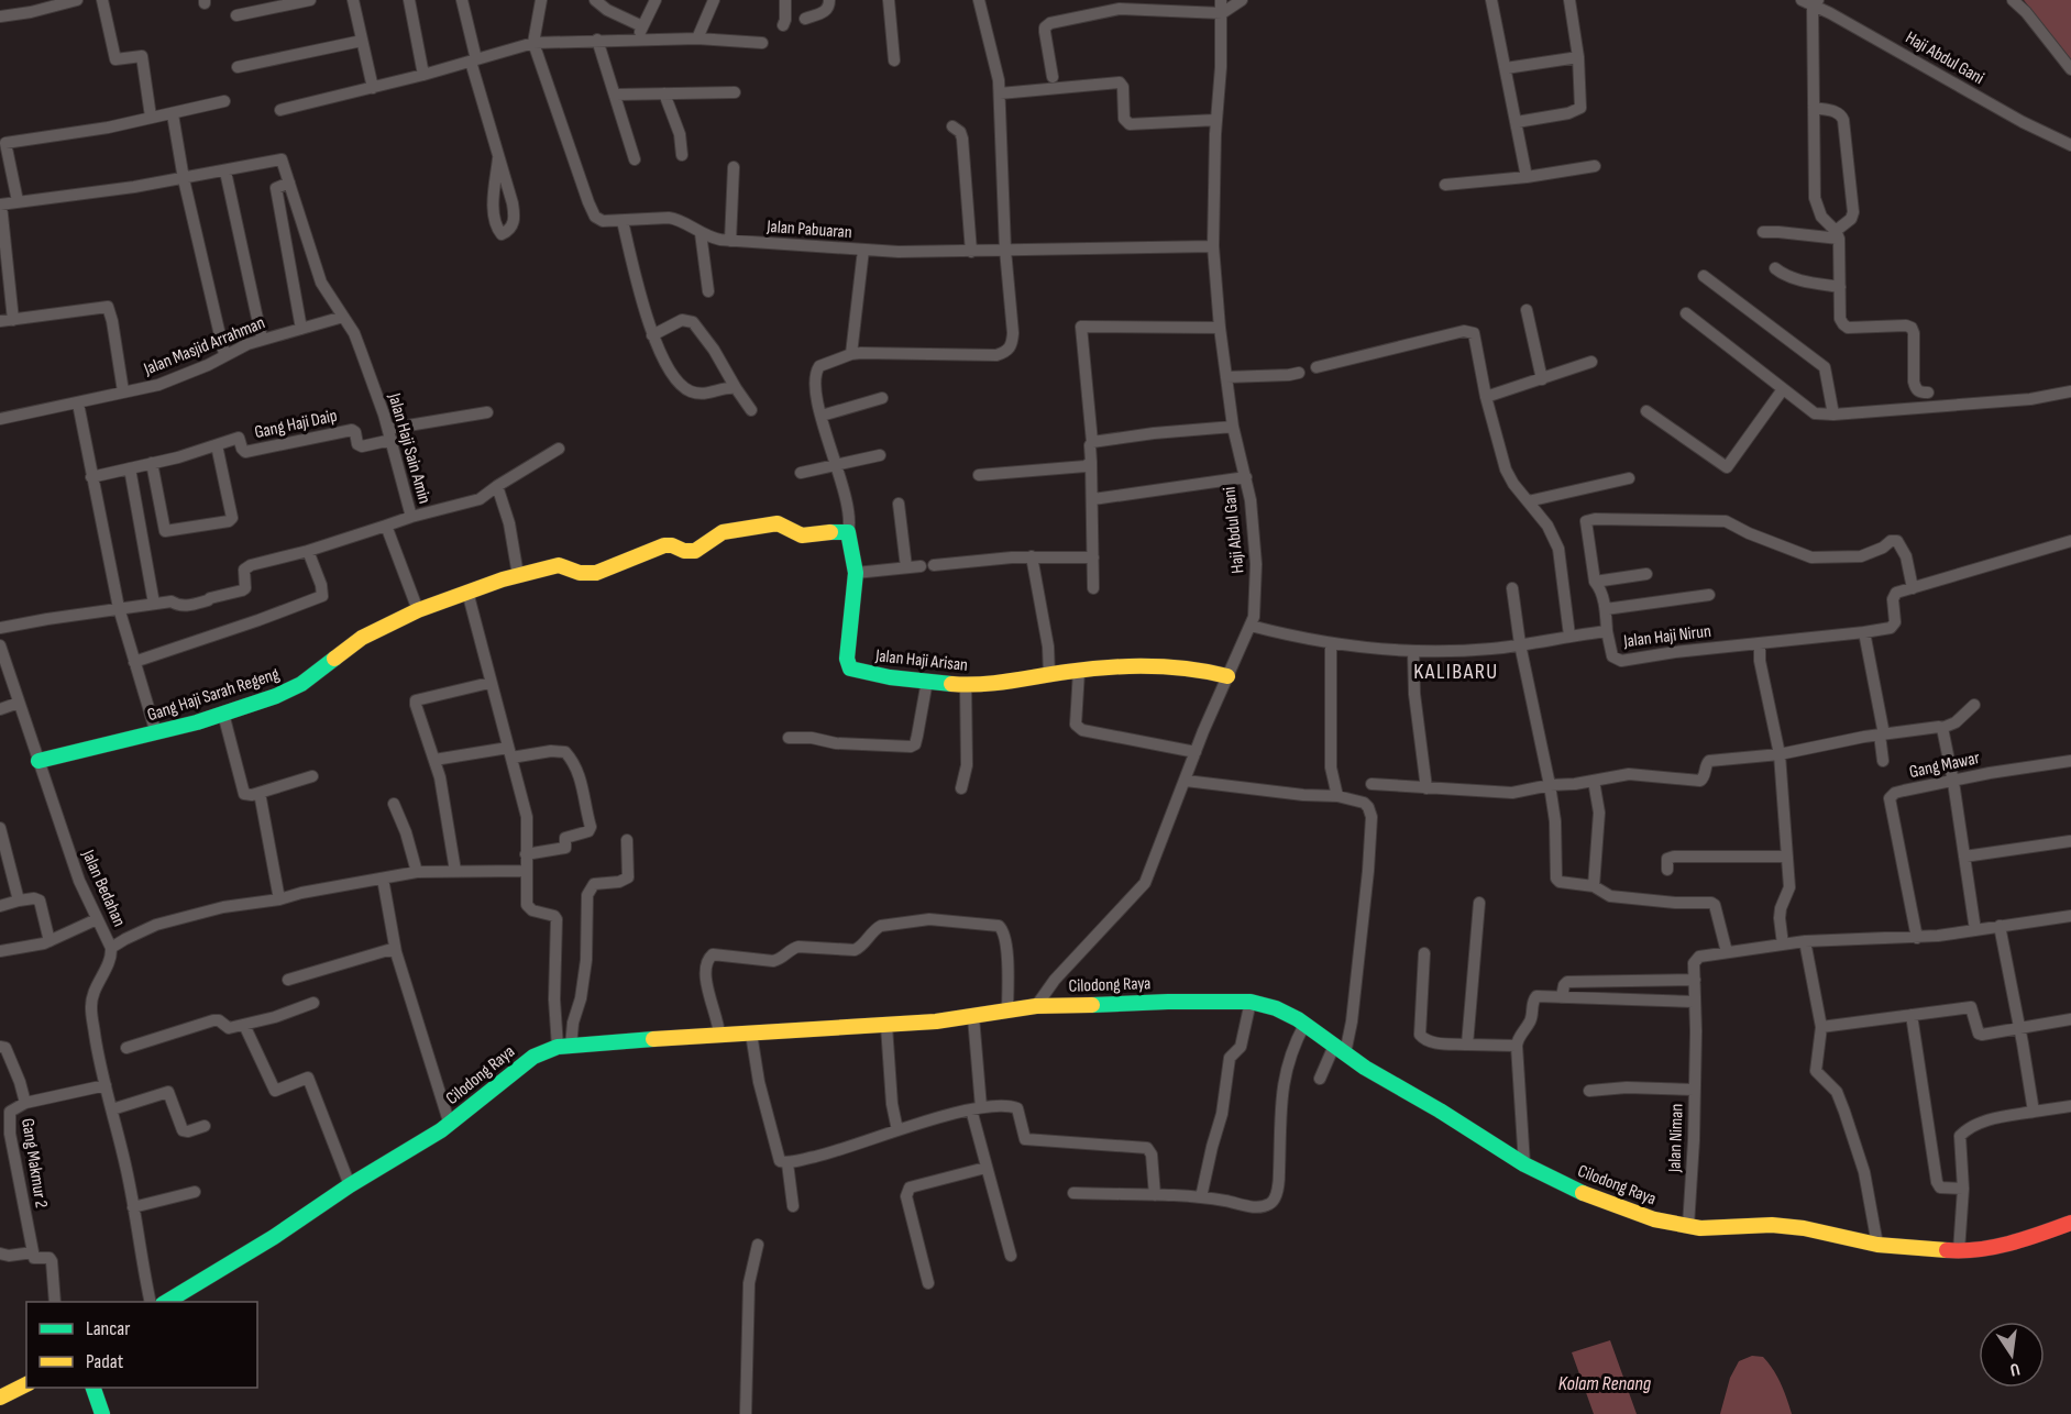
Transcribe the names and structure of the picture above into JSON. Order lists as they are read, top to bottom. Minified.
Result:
{"streets":{"street":["Haji Abdul Gani","Jalan Pabuaran","Jalan Masjid Arrahman","Gang Haji Daip","Jalan Haji Sain Amin","Jalan Haji Nirun","Jalan Haji Arisan","Gang Haji Sarah Regeng","Gang Mawar","Jalan Bedahan","Cilodong Raya","Jalan Niman","Gang Makmur 2"]},"crossings":[["Haji Abdul Gani","Jalan Pabuaran"],["Haji Abdul Gani","Jalan Haji Nirun"],["Haji Abdul Gani","Jalan Haji Arisan"],["Haji Abdul Gani","Cilodong Raya"],["Jalan Masjid Arrahman","Jalan Haji Sain Amin"],["Gang Haji Daip","Jalan Haji Sain Amin"],["Gang Haji Sarah Regeng","Jalan Bedahan"],["Jalan Bedahan","Gang Makmur 2"],["Cilodong Raya","Jalan Niman"]],"districts":["KALIBARU"],"water":["Kolam Renang"],"legend":["Lancar","Padat"],"north":"bottom"}
